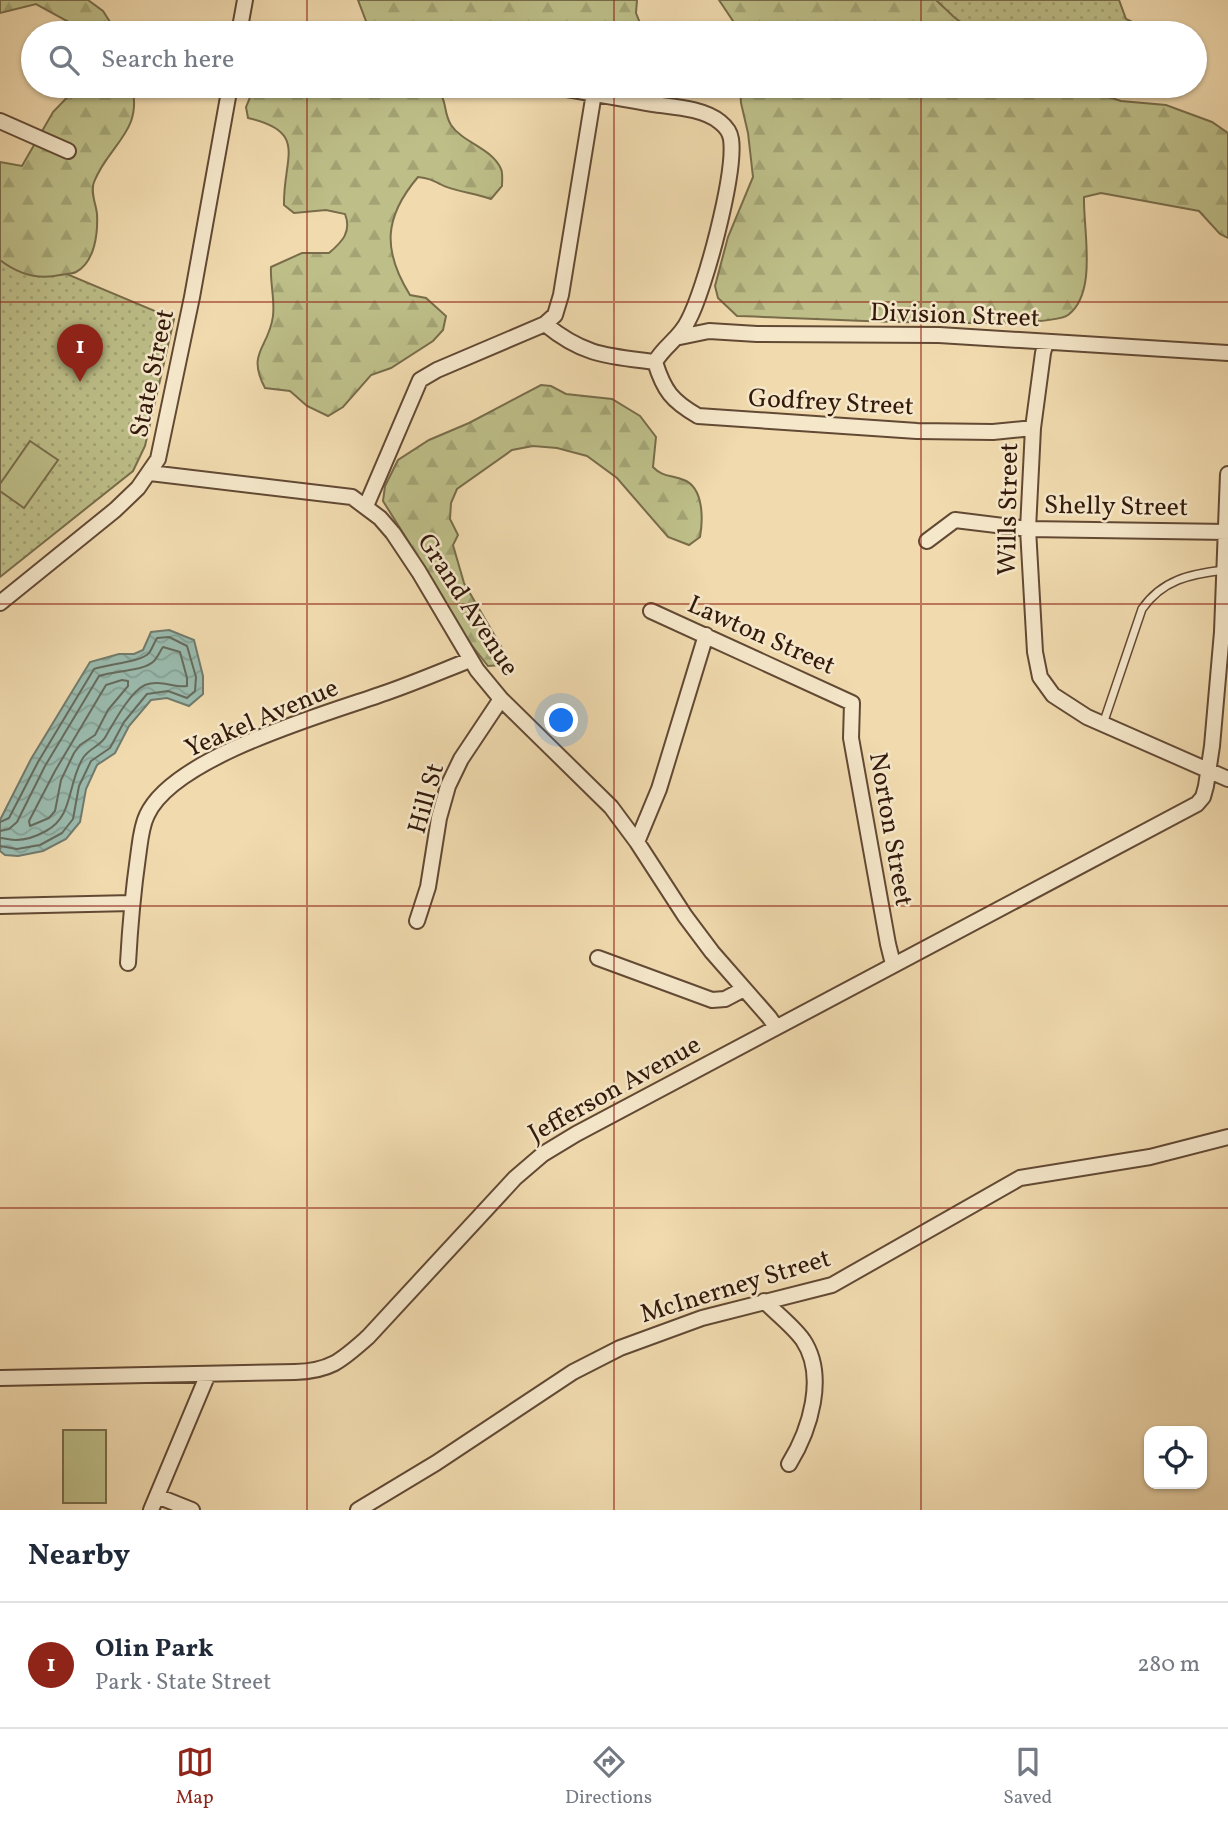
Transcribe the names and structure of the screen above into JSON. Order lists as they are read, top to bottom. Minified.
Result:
{"streets":{"street":["Division Street","State Street","Godfrey Street","Shelly Street","Wills Street","Grand Avenue","Lawton Street","Yeakel Avenue","Hill St","Norton Street","Jefferson Avenue","McInerney Street"]},"crossings":[["Division Street","Wills Street"],["State Street","Grand Avenue"],["Godfrey Street","Wills Street"],["Shelly Street","Wills Street"],["Shelly Street","Jefferson Avenue"],["Grand Avenue","Yeakel Avenue"],["Grand Avenue","Hill St"],["Grand Avenue","Jefferson Avenue"],["Lawton Street","Norton Street"],["Norton Street","Jefferson Avenue"]],"page":{"search":"Search here","pins":"1","heading":"Nearby","list":[{"mark":"1","name":"Olin Park","note":"Park · State Street","value":"280 m"}],"nav":["Map","Directions","Saved"]}}
